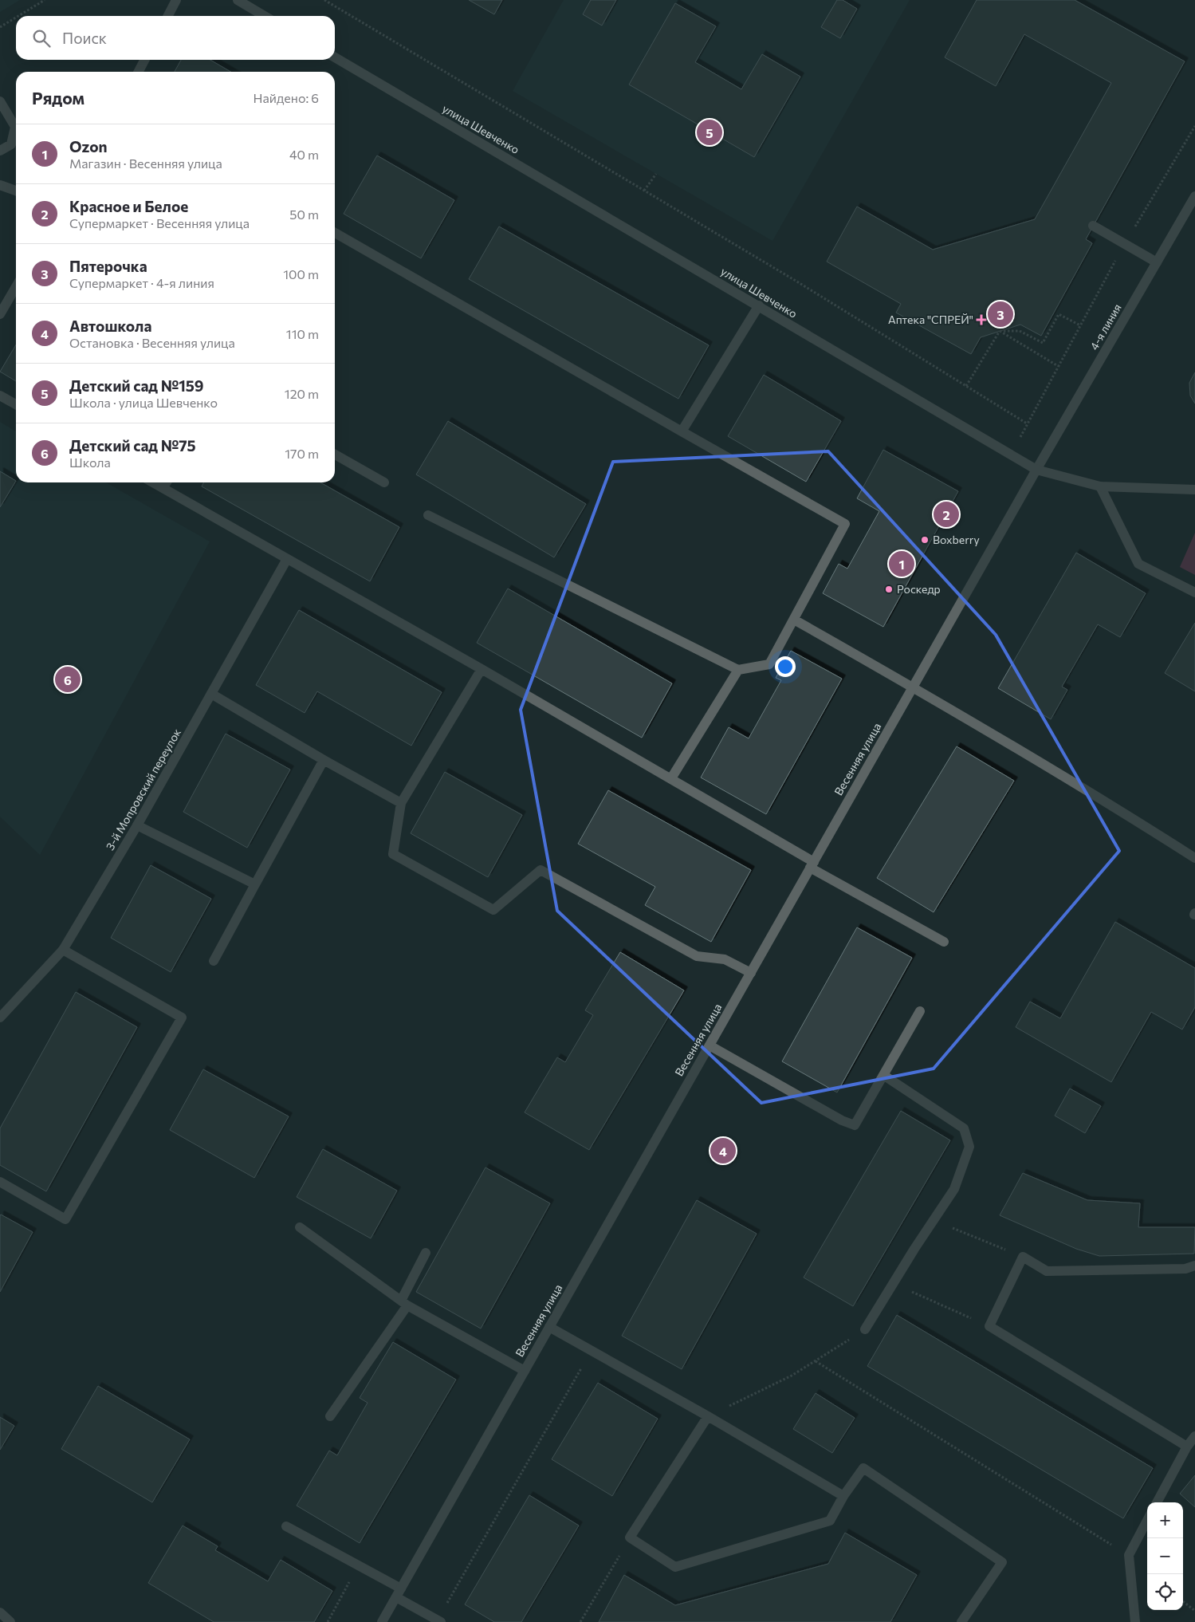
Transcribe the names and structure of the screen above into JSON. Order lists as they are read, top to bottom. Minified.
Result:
{"streets":{"street":["улица Шевченко","4-я линия","Весенняя улица","3-й Мопровский переулок"]},"crossings":[["улица Шевченко","4-я линия"],["улица Шевченко","Весенняя улица"],["4-я линия","Весенняя улица"]],"places":{"health":["Аптека \"СПРЕЙ\""],"other":["Boxberry","Роскедр"]},"page":{"search":"Поиск","heading":["Рядом","Найдено: 6"],"pins":["5","3","2","1","6","4"],"list":[{"mark":"1","name":"Ozon","note":"Магазин · Весенняя улица","value":"40 m"},{"mark":"2","name":"Красное и Белое","note":"Супермаркет · Весенняя улица","value":"50 m"},{"mark":"3","name":"Пятерочка","note":"Супермаркет · 4-я линия","value":"100 m"},{"mark":"4","name":"Автошкола","note":"Остановка · Весенняя улица","value":"110 m"},{"mark":"5","name":"Детский сад №159","note":"Школа · улица Шевченко","value":"120 m"},{"mark":"6","name":"Детский сад №75","note":"Школа","value":"170 m"}],"map_buttons":["+","−"]}}
